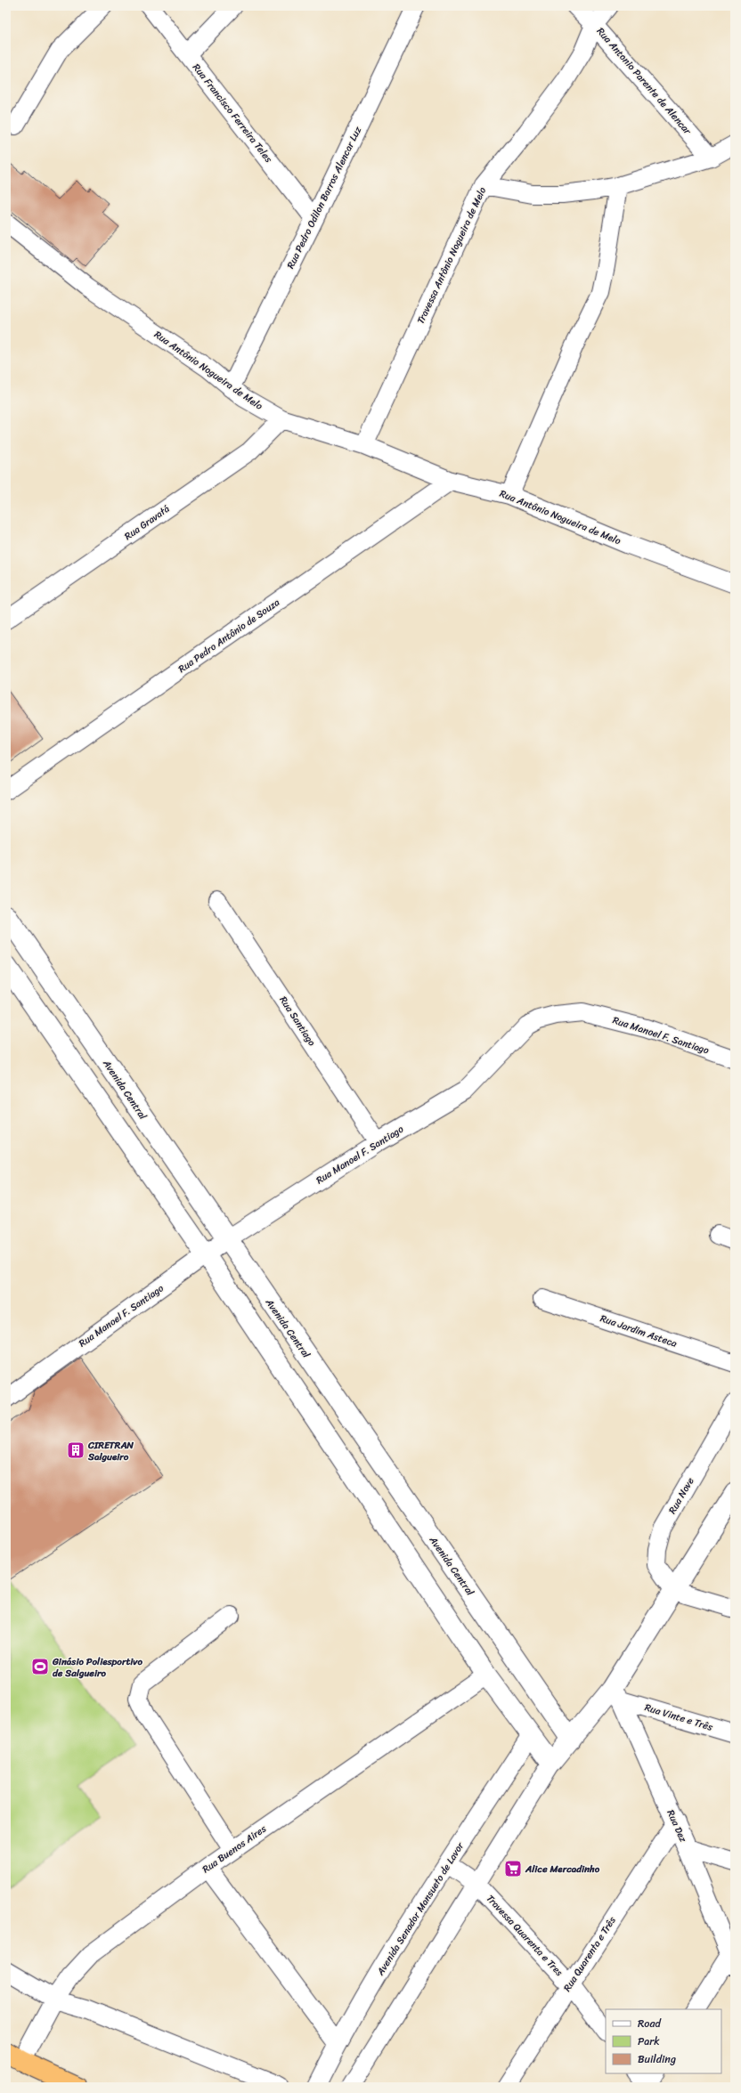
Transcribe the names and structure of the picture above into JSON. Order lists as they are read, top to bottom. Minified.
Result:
{"streets":{"street":["Rua Antonio Parente de Alencar","Rua Francisco Ferreira Teles","Rua Pedro Odilon Barros Alencar Luz","Travessa Antônio Nogueira de Melo","Rua Antônio Nogueira de Melo","Rua Gravatá","Rua Pedro Antônio de Souza","Rua Santiago","Rua Manoel F. Santiago","Avenida Central","Rua Jardim Asteca","Rua Nove","Rua Vinte e Três","Rua Dez","Rua Buenos Aires","Avenida Senador Mansueto de Lavor","Travessa Quarenta e Tres","Rua Quarenta e Três"]},"crossings":[["Rua Antonio Parente de Alencar","Travessa Antônio Nogueira de Melo"],["Rua Francisco Ferreira Teles","Rua Pedro Odilon Barros Alencar Luz"],["Rua Pedro Odilon Barros Alencar Luz","Rua Antônio Nogueira de Melo"],["Travessa Antônio Nogueira de Melo","Rua Antônio Nogueira de Melo"],["Rua Antônio Nogueira de Melo","Rua Gravatá"],["Rua Antônio Nogueira de Melo","Rua Pedro Antônio de Souza"],["Rua Santiago","Rua Manoel F. Santiago"],["Rua Manoel F. Santiago","Avenida Central"],["Rua Vinte e Três","Rua Dez"],["Rua Dez","Rua Quarenta e Três"],["Avenida Senador Mansueto de Lavor","Travessa Quarenta e Tres"],["Travessa Quarenta e Tres","Rua Quarenta e Três"]],"places":{"building":["CIRETRAN Salgueiro"],"sports":["Ginásio Poliesportivo de Salgueiro"],"supermarket":["Alice Mercadinho"]},"legend":["Road","Park","Building"]}
